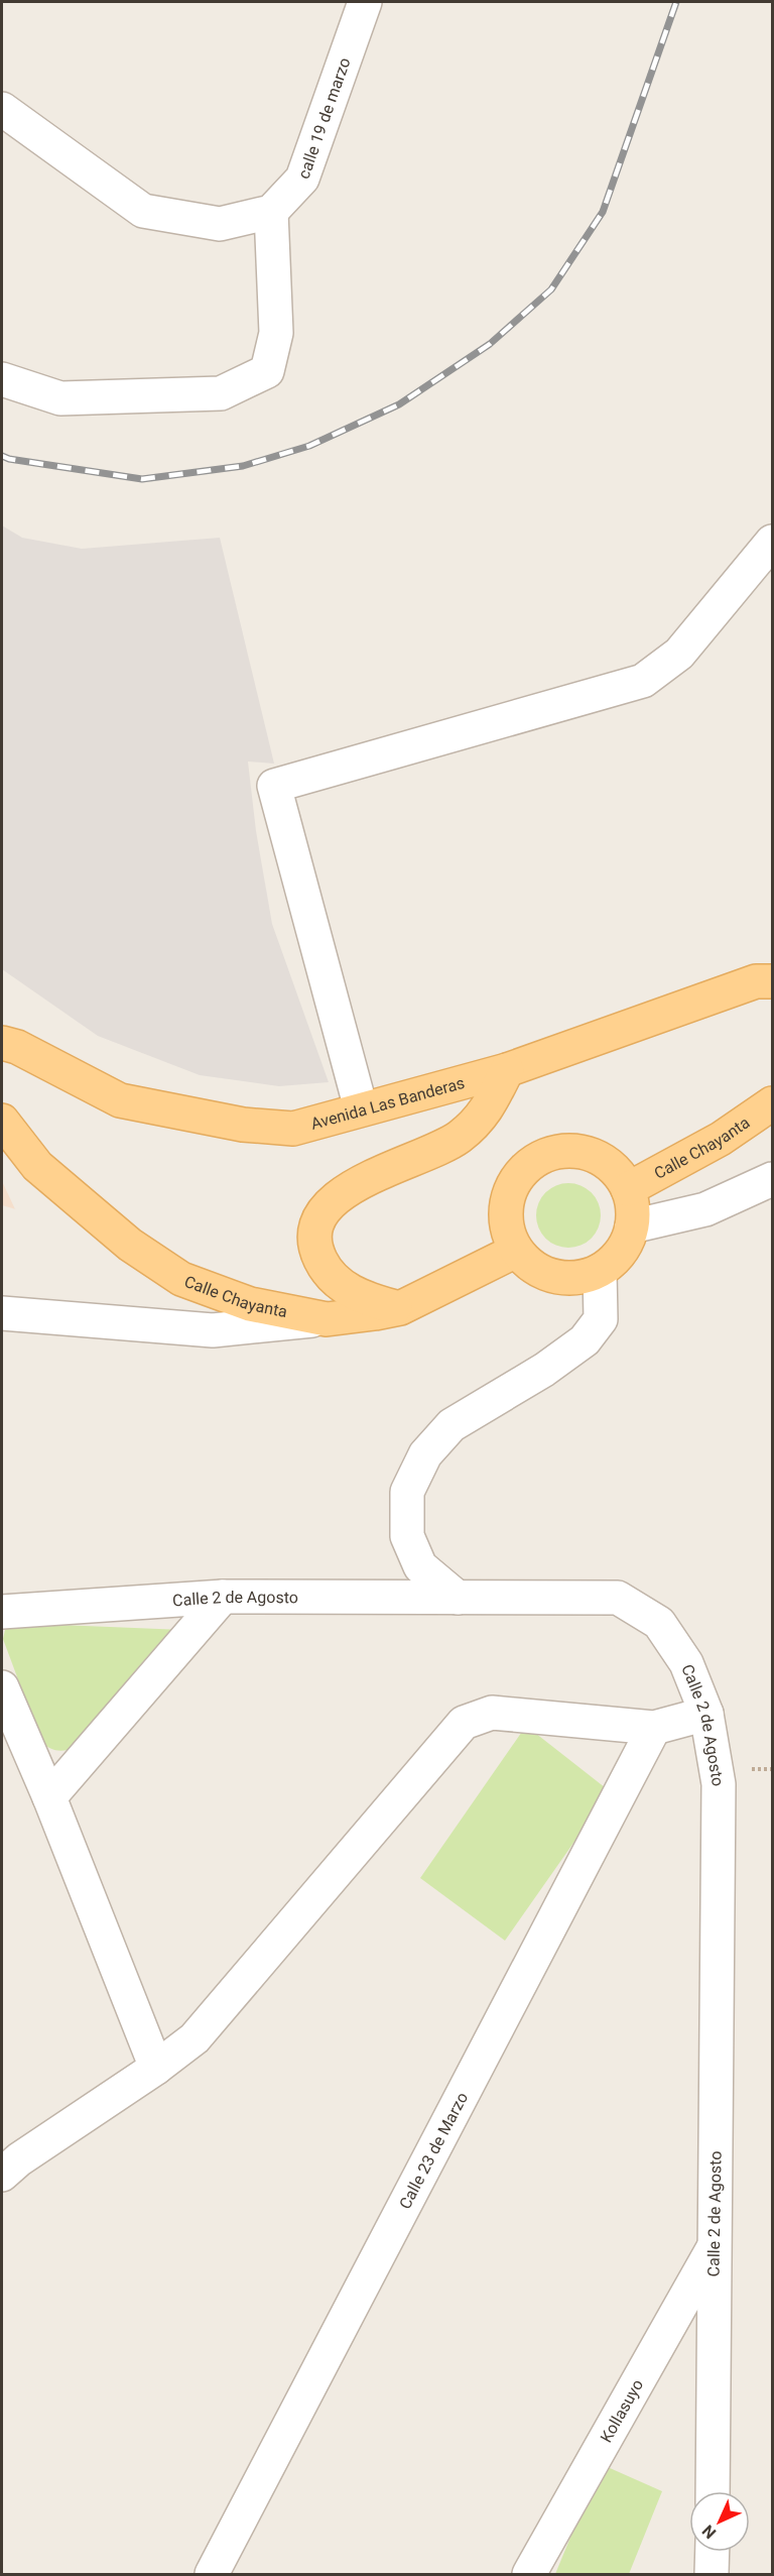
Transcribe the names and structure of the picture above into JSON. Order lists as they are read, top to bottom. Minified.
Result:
{"streets":{"main road":["Avenida Las Banderas","Calle Chayanta"],"street":["calle 19 de marzo","Calle 2 de Agosto","Calle 23 de Marzo","Kollasuyo"]},"crossings":[["Calle 2 de Agosto","Kollasuyo"]],"north":"bottom left"}
